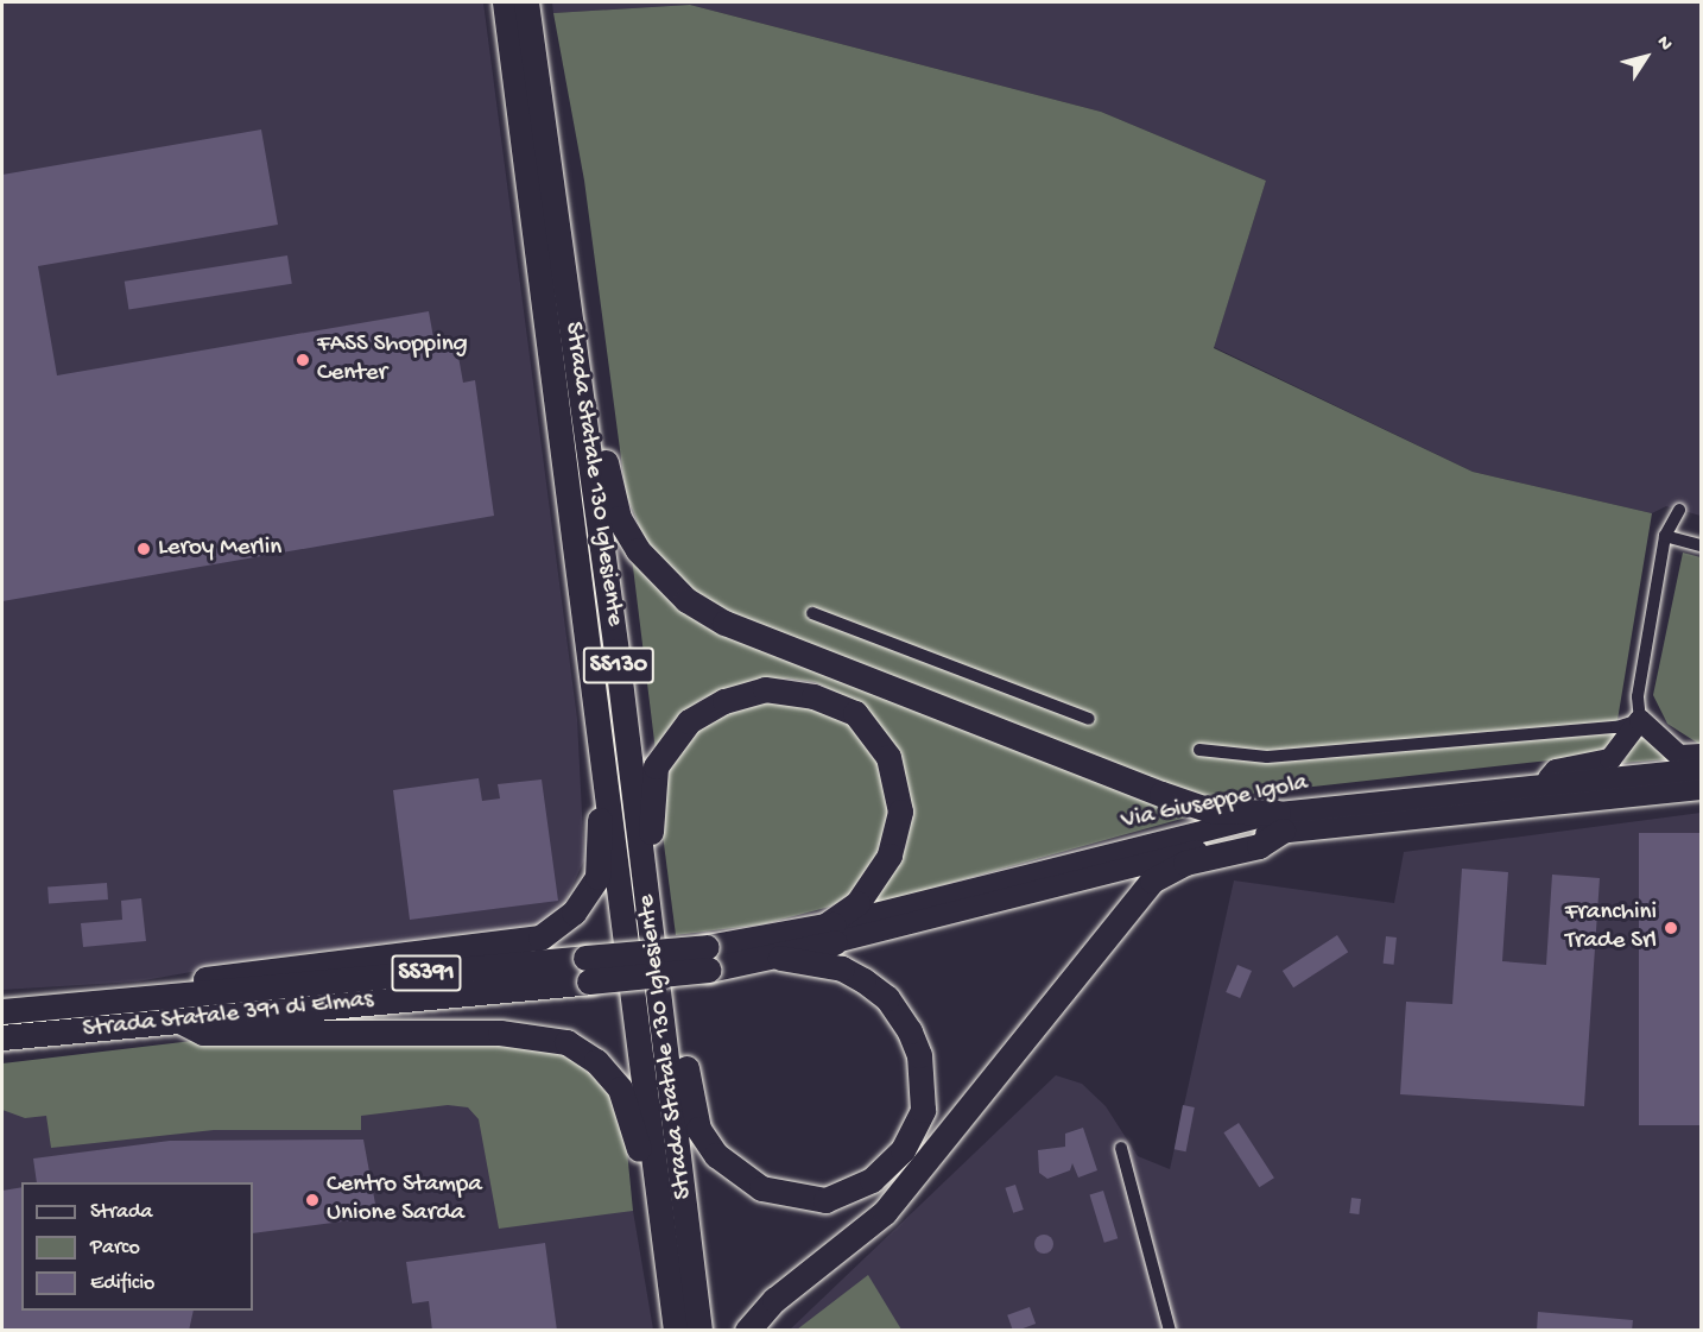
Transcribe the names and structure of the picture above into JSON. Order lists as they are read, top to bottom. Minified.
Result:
{"streets":{"highway":["Strada Statale 130 Iglesiente","SS130","SS391","Strada Statale 391 di Elmas"],"main road":["Via Giuseppe Igola"]},"crossings":[["Via Giuseppe Igola","Strada Statale 391 di Elmas"]],"places":["FASS Shopping Center","Leroy Merlin","Franchini Trade Srl","Centro Stampa Unione Sarda"],"legend":["Strada","Parco","Edificio"],"north":"top right"}
